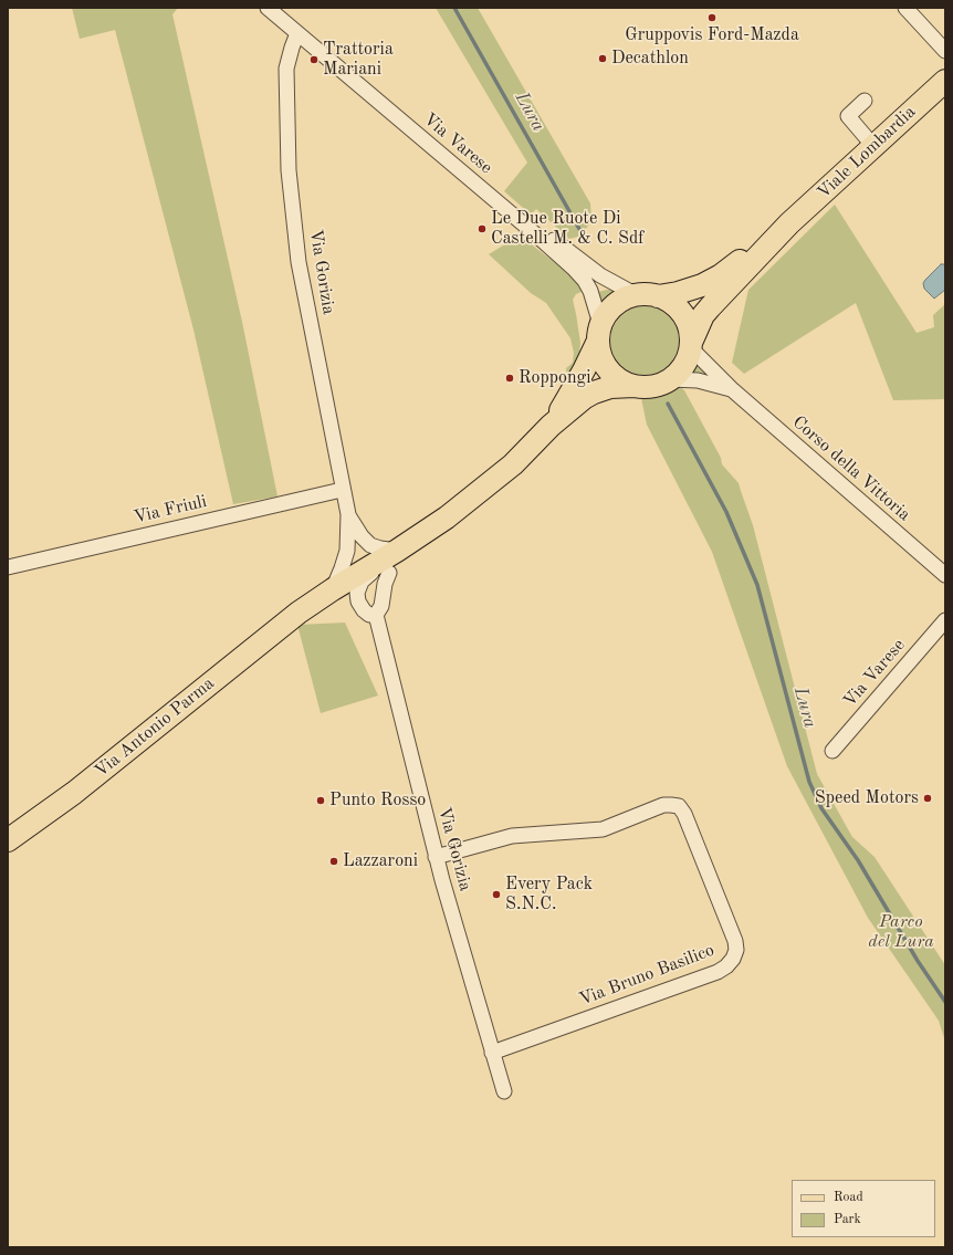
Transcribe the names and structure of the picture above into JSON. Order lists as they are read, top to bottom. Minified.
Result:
{"streets":{"main road":["Viale Lombardia","Via Antonio Parma"],"street":["Via Varese","Via Gorizia","Corso della Vittoria","Via Friuli","Via Bruno Basilico"]},"crossings":[["Via Varese","Viale Lombardia"],["Via Varese","Via Gorizia"],["Via Varese","Corso della Vittoria"],["Via Varese","Via Antonio Parma"],["Viale Lombardia","Corso della Vittoria"],["Viale Lombardia","Via Antonio Parma"],["Via Gorizia","Via Friuli"],["Via Gorizia","Via Antonio Parma"],["Via Gorizia","Via Bruno Basilico"],["Corso della Vittoria","Via Antonio Parma"]],"water":["Lura"],"parks":["Parco del Lura"],"places":["Gruppovis Ford-Mazda","Decathlon","Trattoria Mariani","Le Due Ruote Di Castelli M. & C. Sdf","Roppongi","Speed Motors","Punto Rosso","Lazzaroni","Every Pack S.N.C."],"legend":["Road","Park"]}
